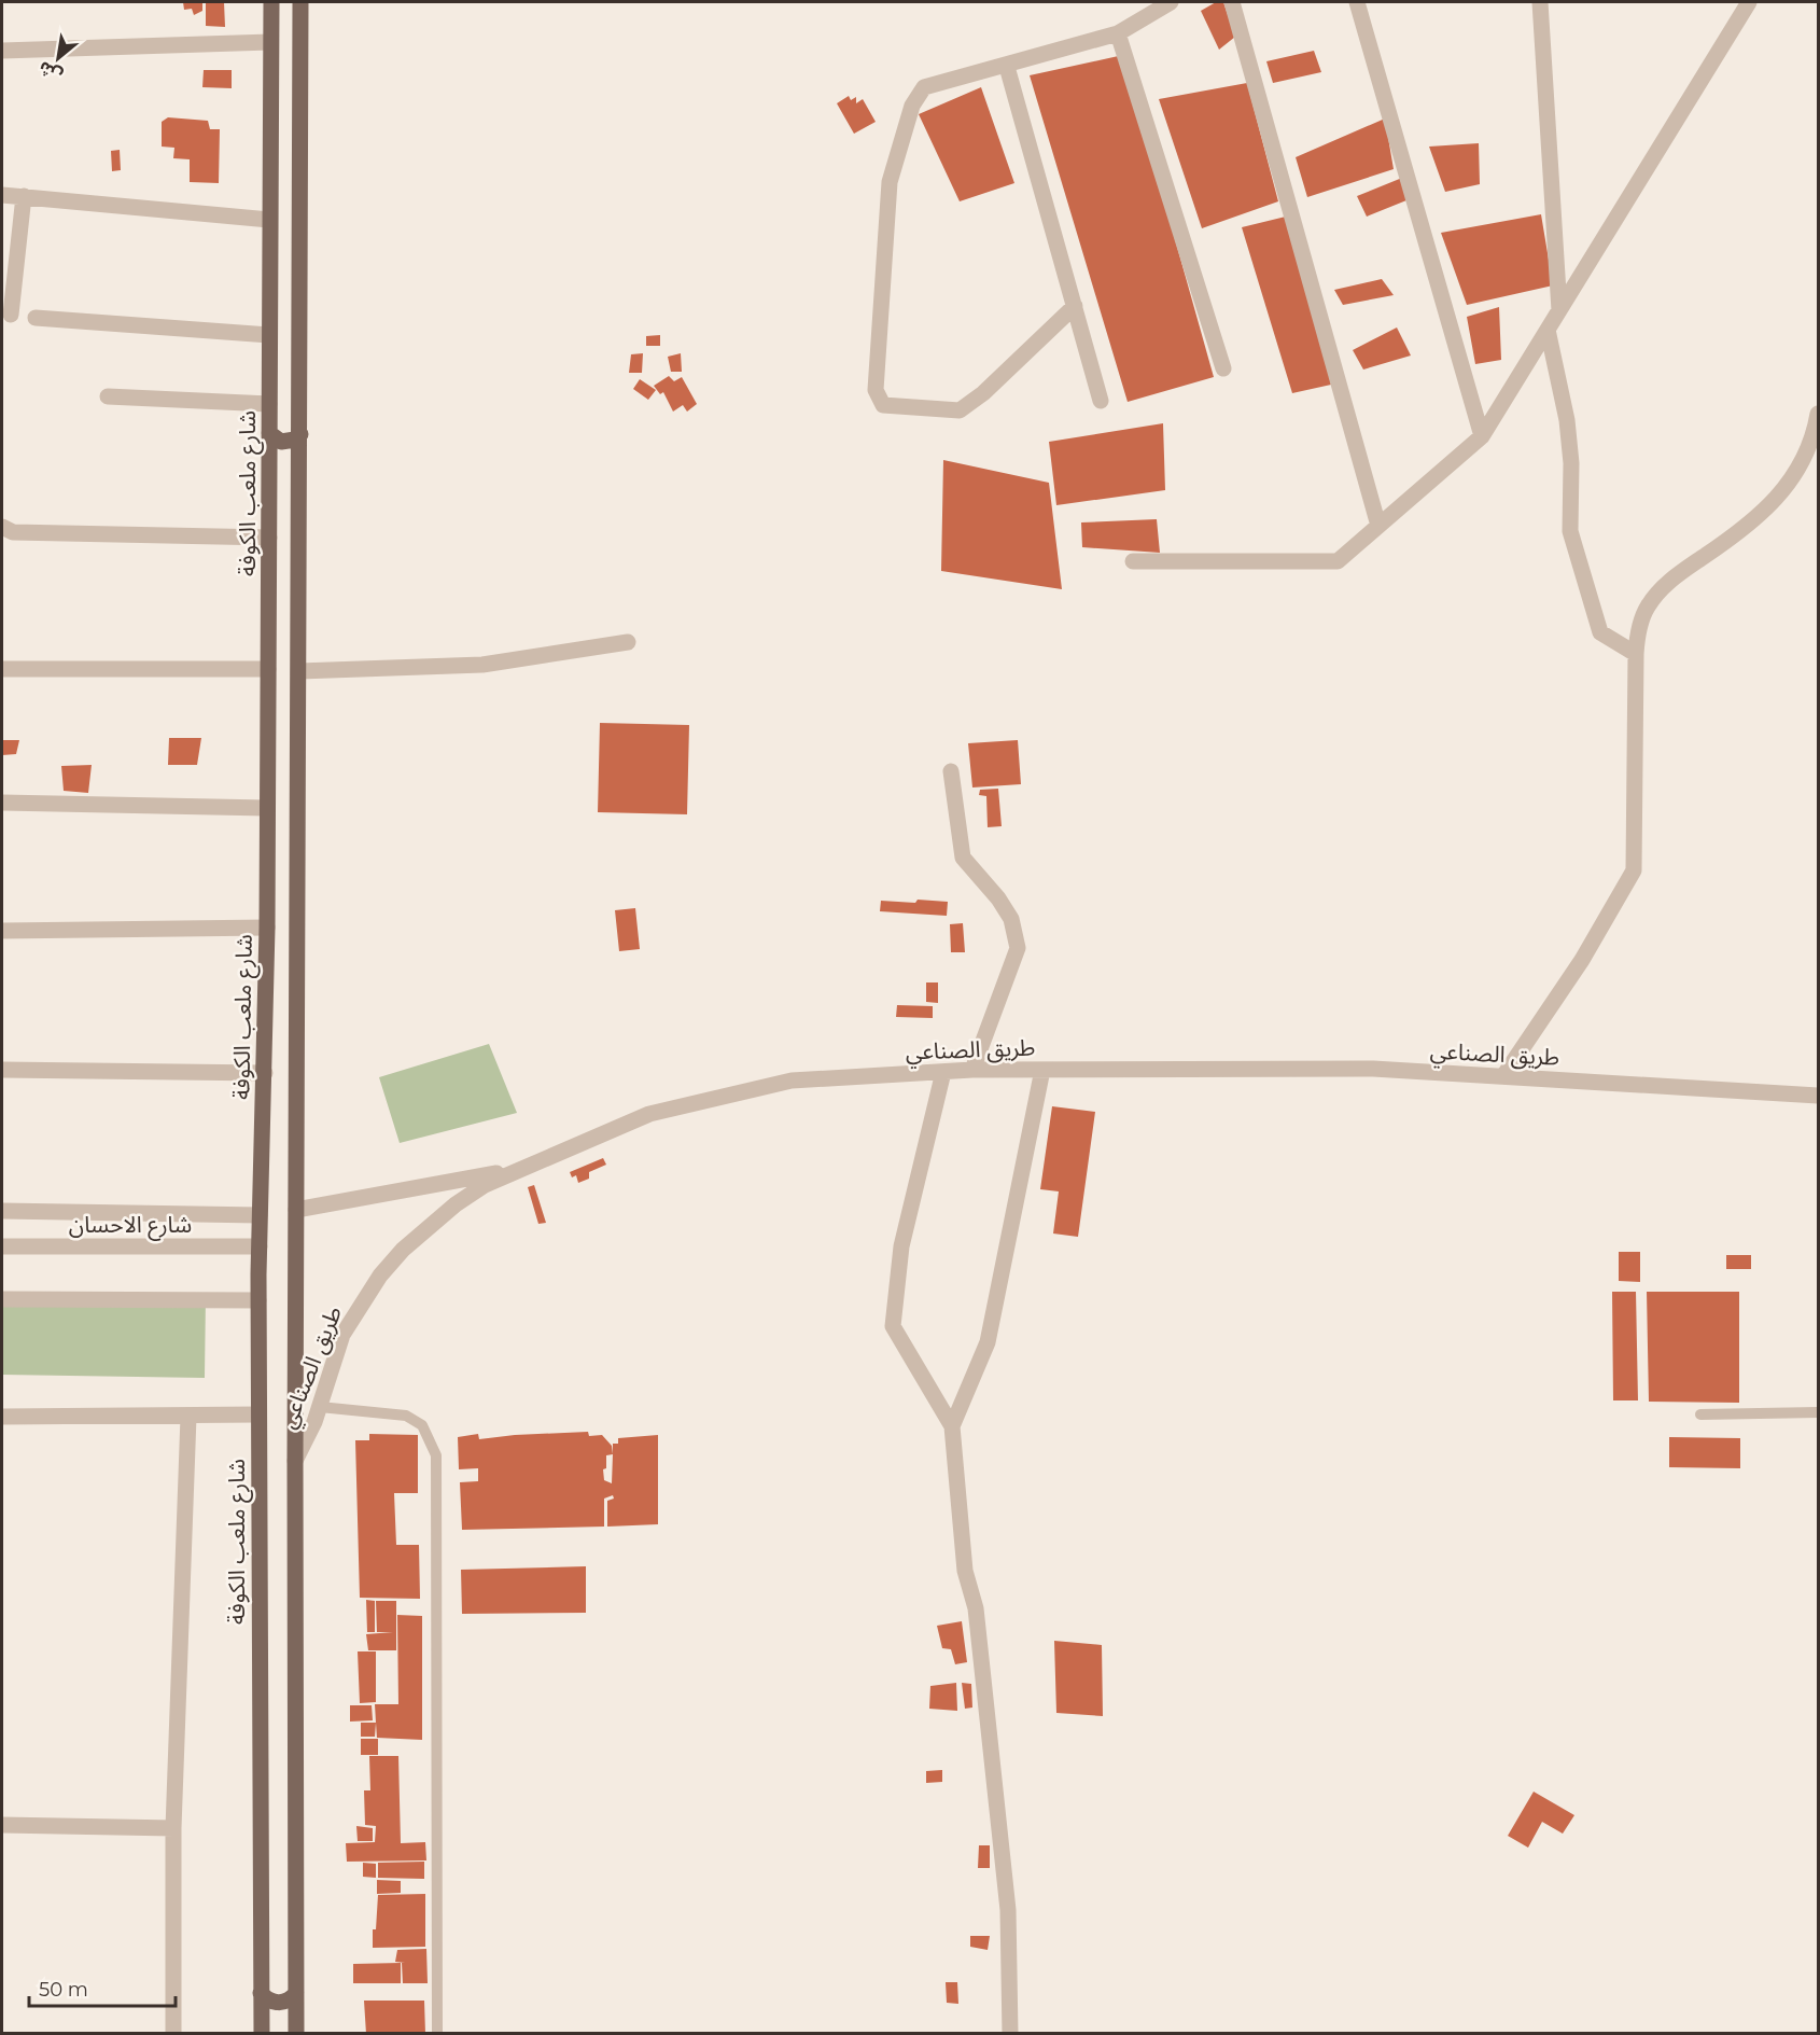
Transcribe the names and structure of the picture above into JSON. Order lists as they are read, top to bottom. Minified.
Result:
{"streets":{"main road":["شارع ملعب الكوفة"],"street":["طريق الصناعي","شارع الاحسان"]},"crossings":[["شارع ملعب الكوفة","شارع الاحسان"]],"scale_bar":"50 m","north":"bottom left"}
